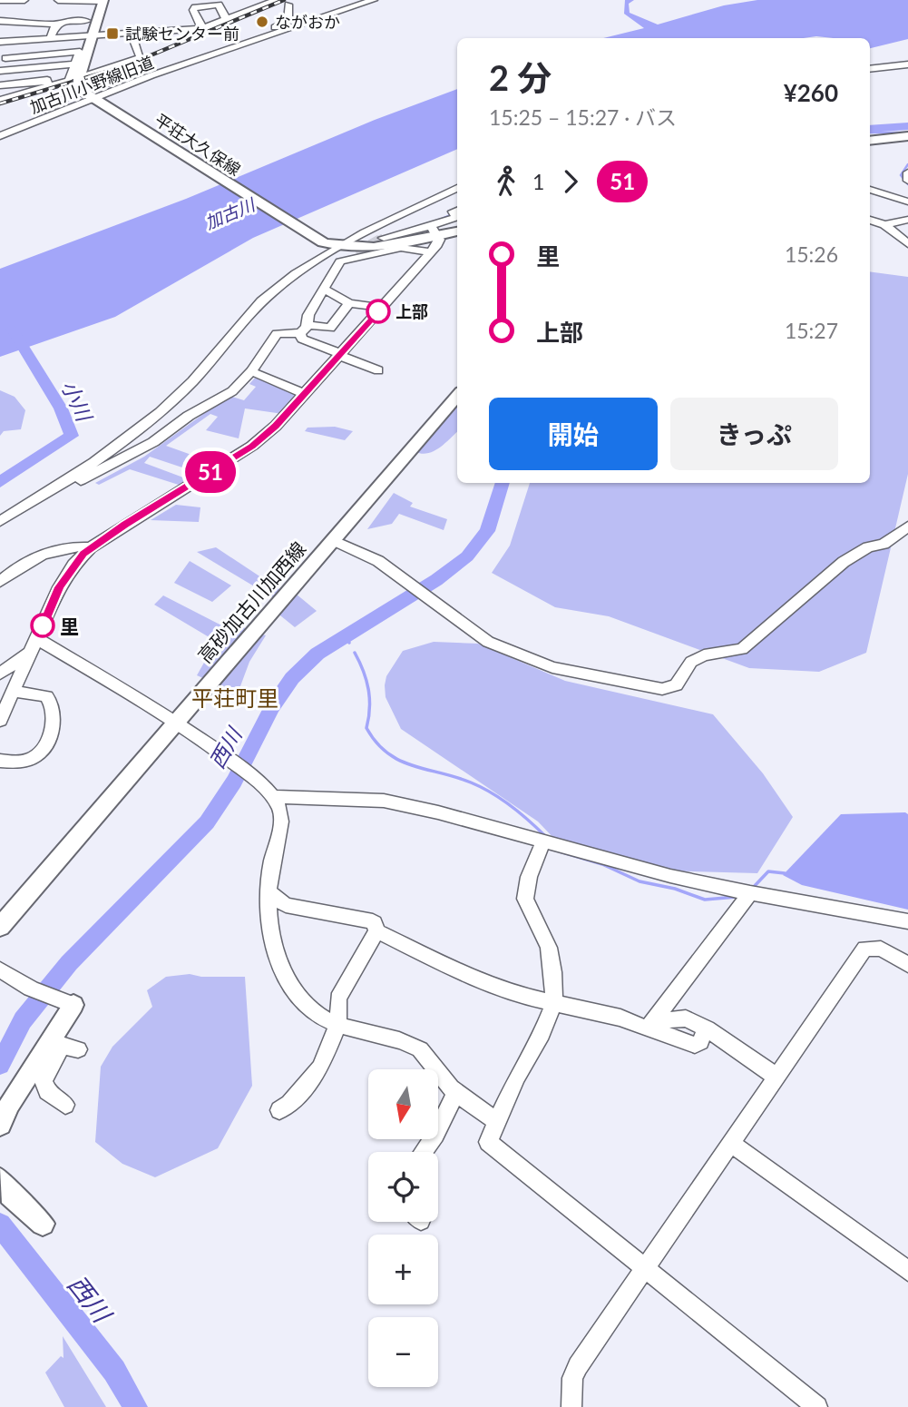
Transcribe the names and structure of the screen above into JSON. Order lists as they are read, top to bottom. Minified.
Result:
{"streets":{"main road":["平荘大久保線","高砂加古川加西線"],"street":["加古川小野線旧道"]},"crossings":[["加古川小野線旧道","平荘大久保線"]],"districts":["平荘町里"],"water":["加古川","小川","西川"],"places":{"other":["ながおか","上部","里"],"transit":["試験センター前"]},"lines":["bus line 51"],"north":"bottom","page":{"on_map":"51","heading":["2 分","15:25 – 15:27 · バス","¥260"],"legs":["1","51"],"list":[{"name":"里","value":"15:26"},{"name":"上部","value":"15:27"}],"buttons":["開始","きっぷ"],"map_buttons":["+","−"]}}
